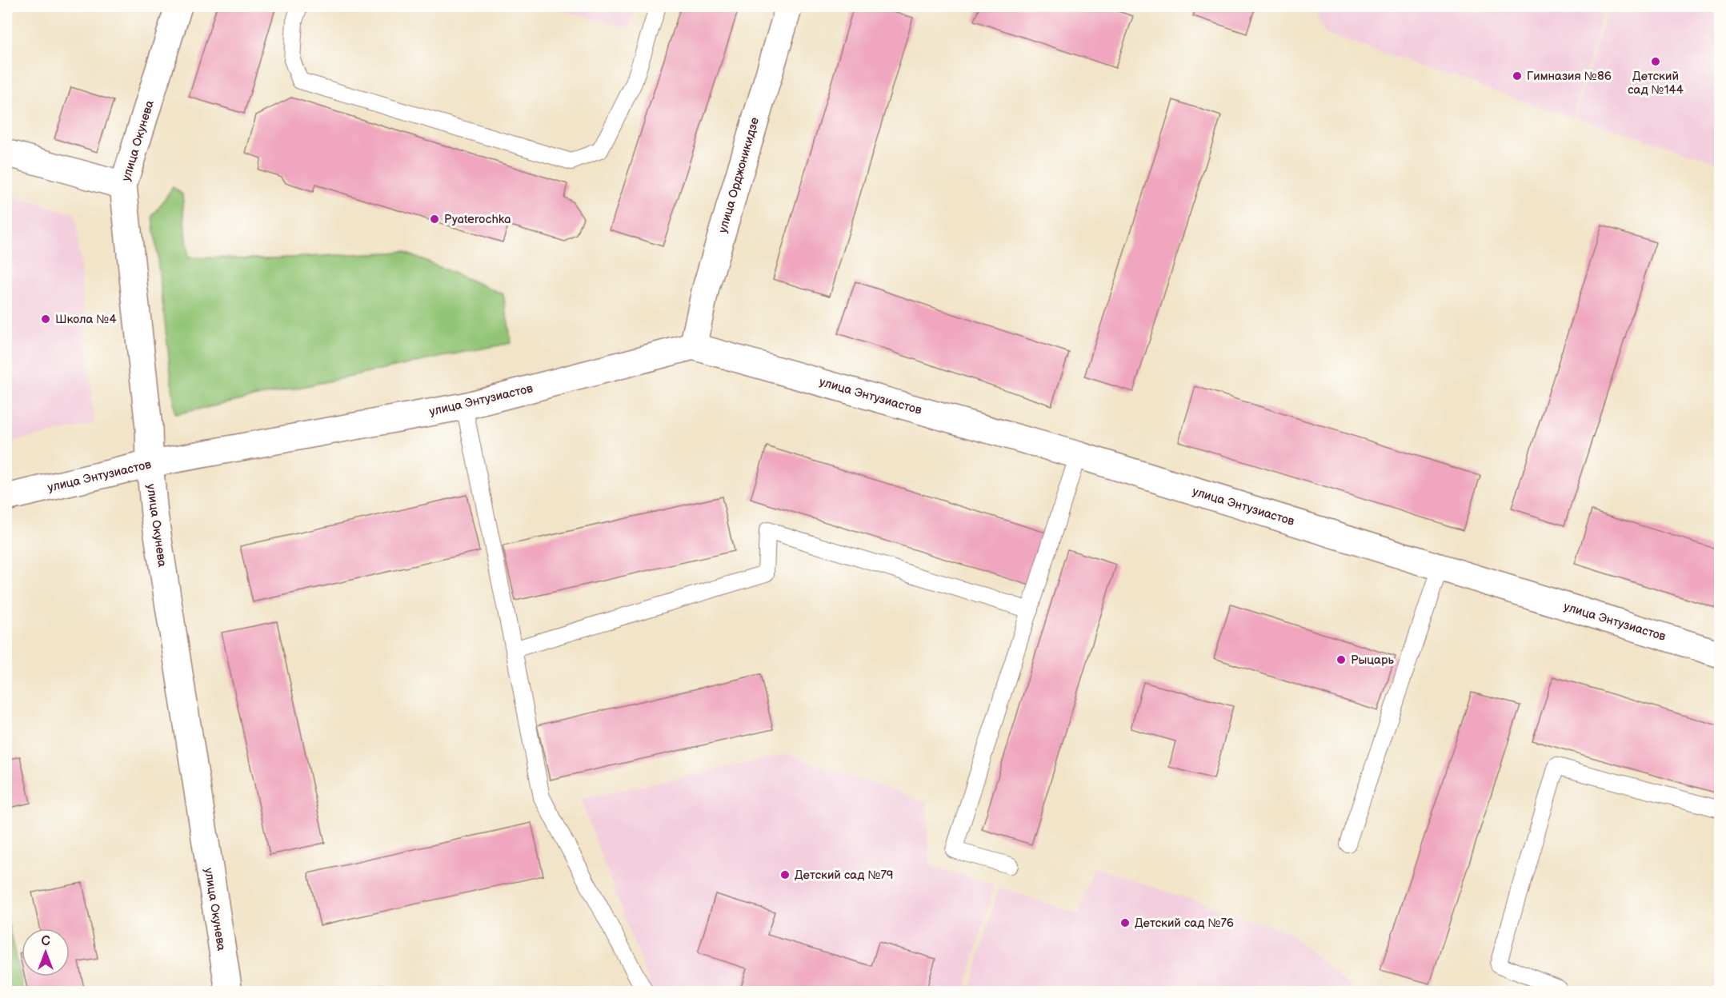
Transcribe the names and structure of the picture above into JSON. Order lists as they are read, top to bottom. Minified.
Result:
{"streets":{"street":["улица Окунева","улица Орджоникидзе","улица Энтузиастов"]},"crossings":[["улица Окунева","улица Энтузиастов"],["улица Орджоникидзе","улица Энтузиастов"]],"places":["Детский сад №144","Гимназия №86","Pyaterochka","Школа №4","Рыцарь","Детский сад №79","Детский сад №76"],"north":"top"}
